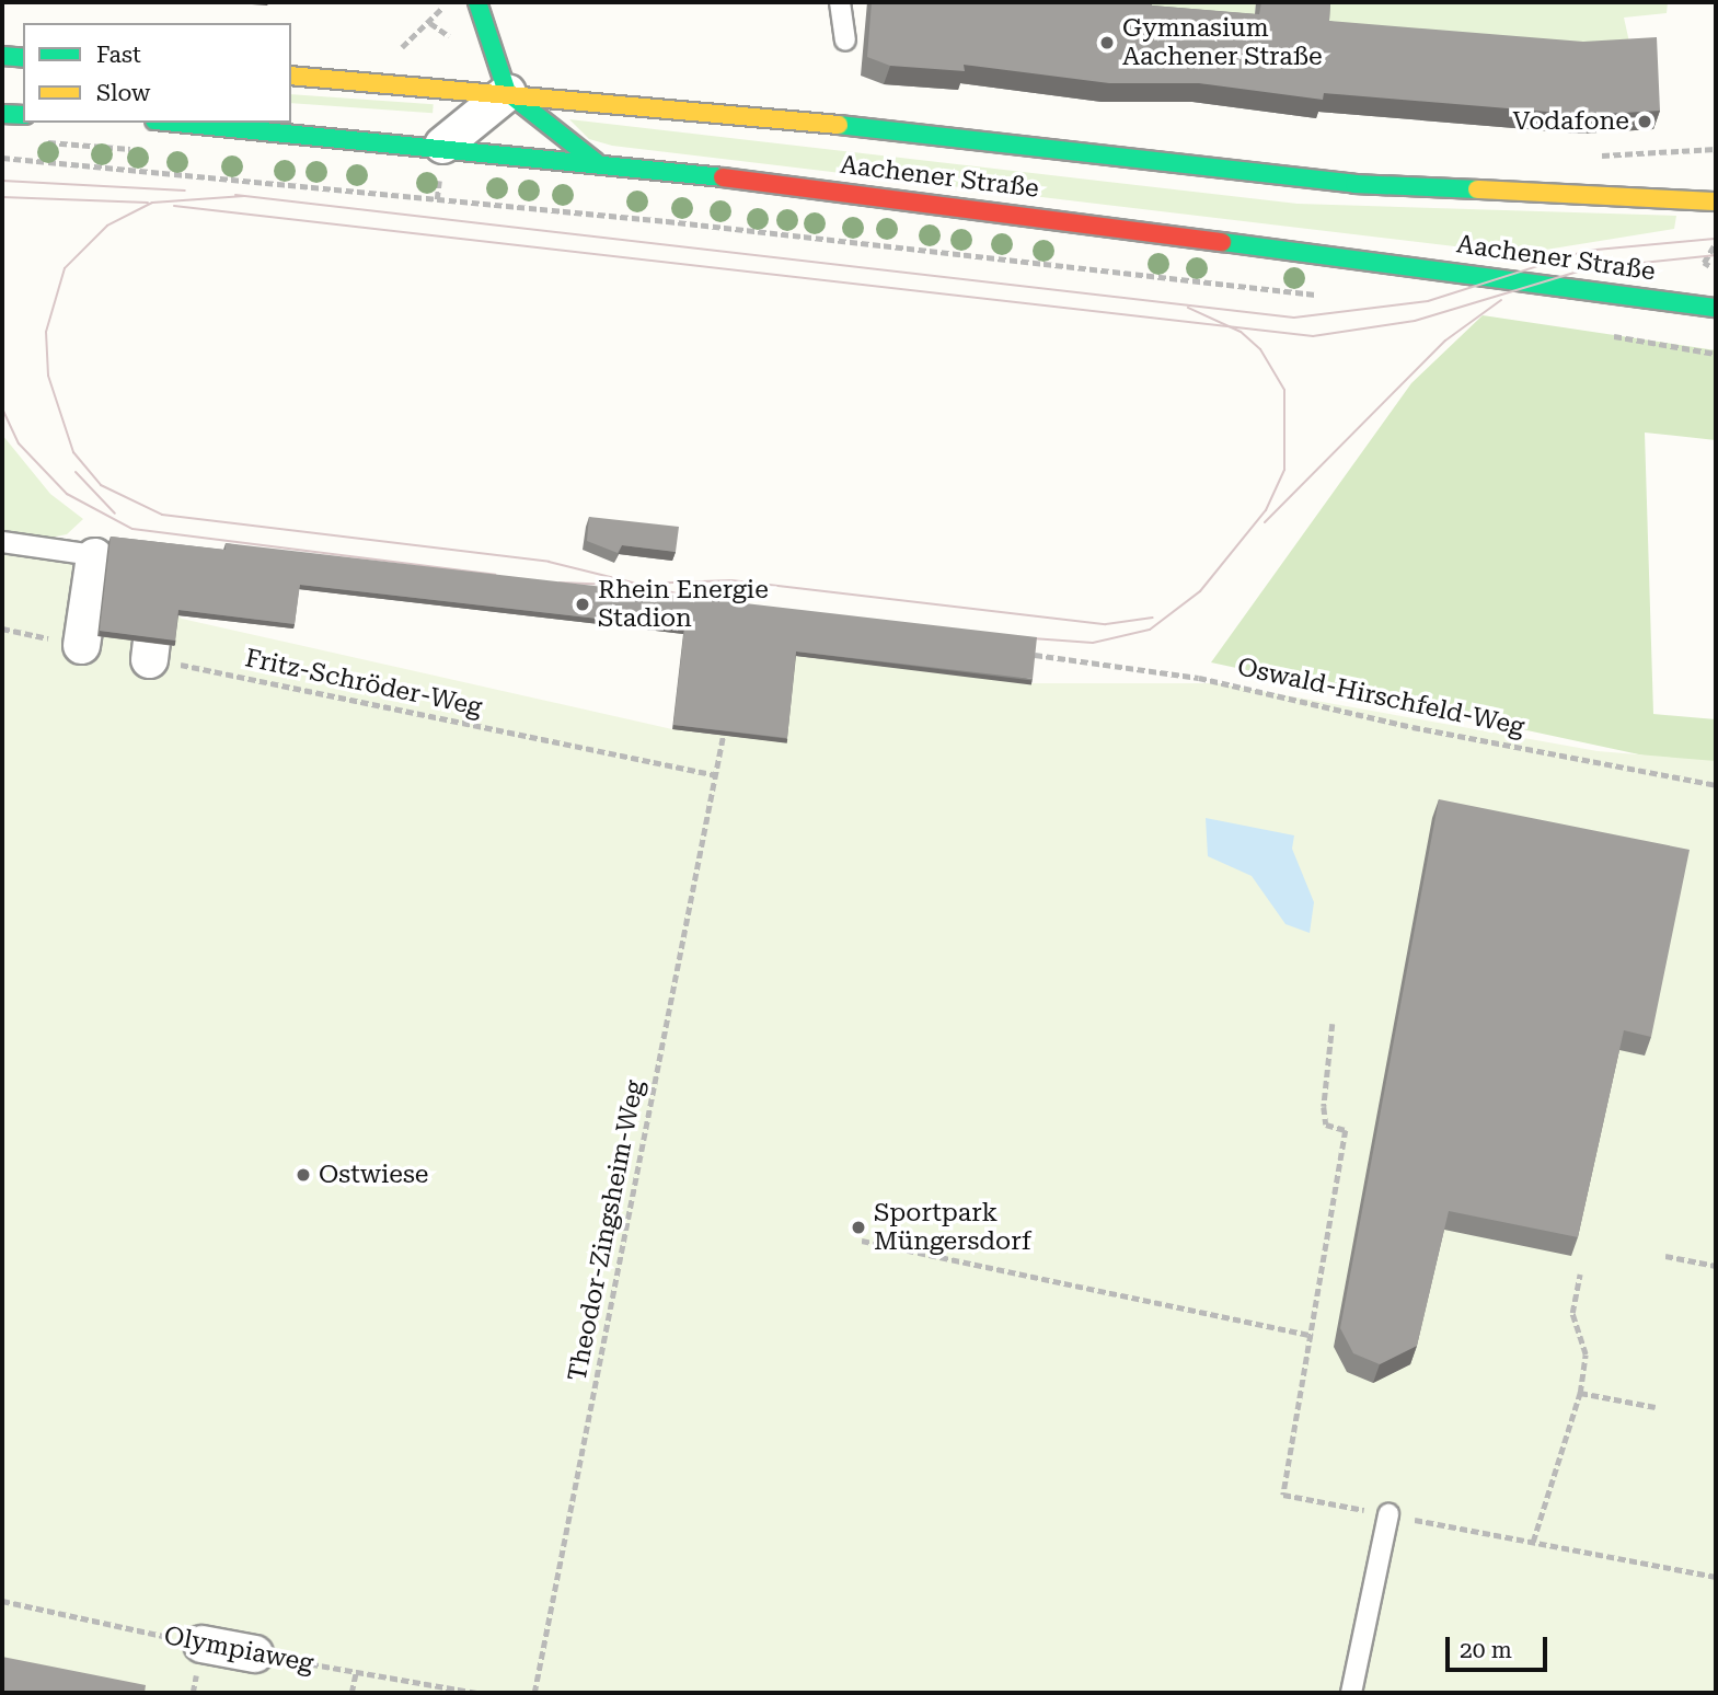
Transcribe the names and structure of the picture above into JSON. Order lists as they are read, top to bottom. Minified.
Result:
{"streets":{"main road":["Aachener Straße"],"street":["Olympiaweg"],"path":["Fritz-Schröder-Weg","Oswald-Hirschfeld-Weg","Theodor-Zingsheim-Weg"]},"crossings":[["Fritz-Schröder-Weg","Theodor-Zingsheim-Weg"]],"places":["Gymnasium Aachener Straße","Vodafone","Rhein Energie Stadion","Ostwiese","Sportpark Müngersdorf"],"legend":["Fast","Slow"],"scale_bar":"20 m"}
